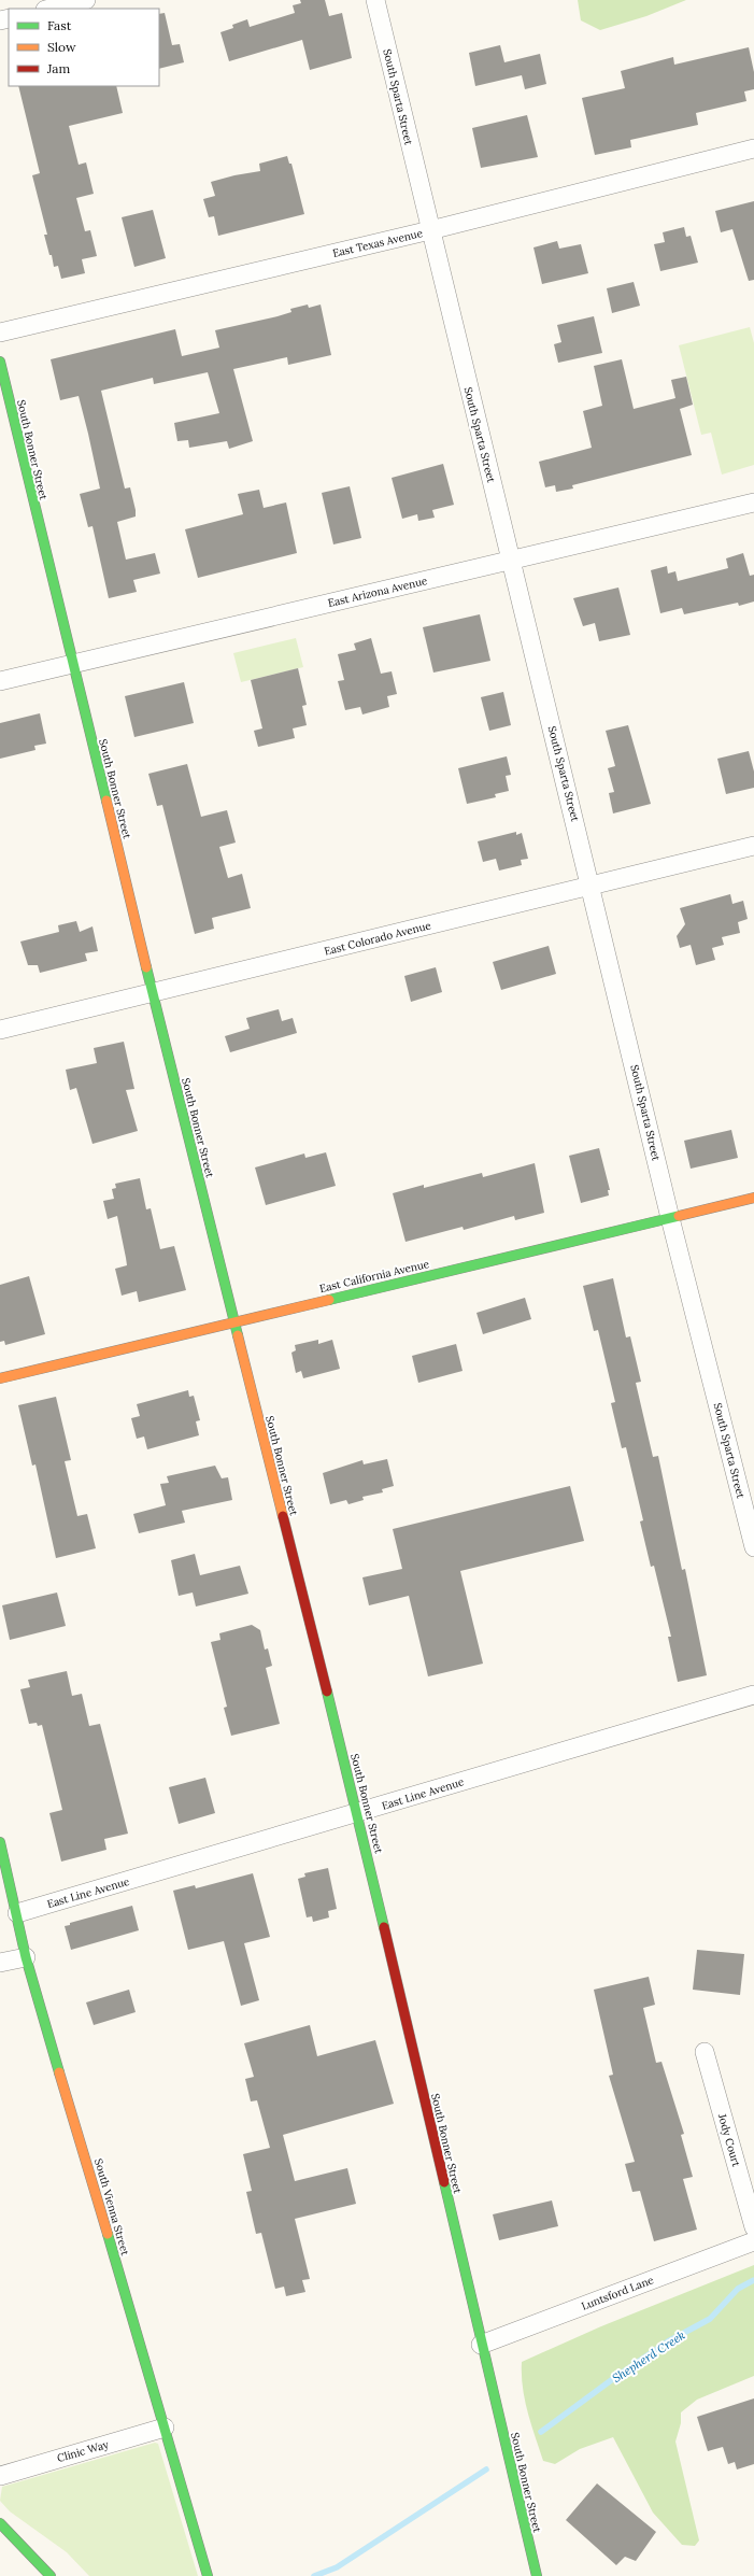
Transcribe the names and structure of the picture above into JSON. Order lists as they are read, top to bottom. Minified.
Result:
{"streets":{"main road":["South Bonner Street","East California Avenue","South Vienna Street"],"street":["South Sparta Street","East Texas Avenue","East Arizona Avenue","East Colorado Avenue","East Line Avenue","Jody Court","Luntsford Lane","Clinic Way"]},"crossings":[["South Sparta Street","East Texas Avenue"],["South Sparta Street","East Arizona Avenue"],["South Sparta Street","East Colorado Avenue"],["South Sparta Street","East California Avenue"],["South Bonner Street","East Arizona Avenue"],["South Bonner Street","East Colorado Avenue"],["South Bonner Street","East California Avenue"],["South Bonner Street","East Line Avenue"],["South Bonner Street","Luntsford Lane"],["East Line Avenue","South Vienna Street"],["South Vienna Street","Clinic Way"]],"water":["Shepherd Creek"],"legend":["Fast","Slow","Jam"]}
